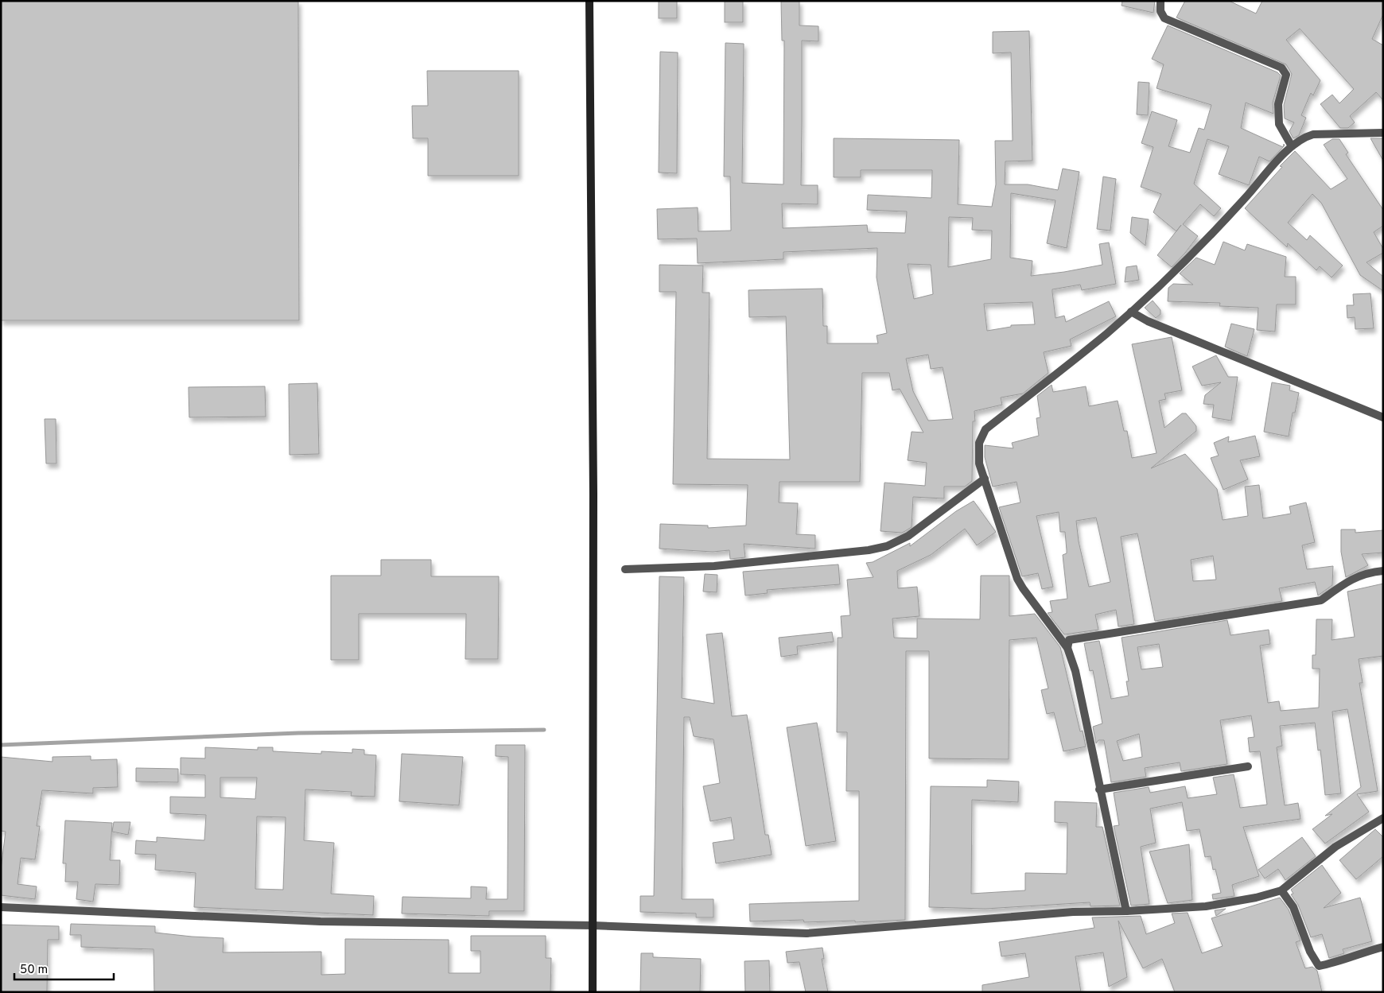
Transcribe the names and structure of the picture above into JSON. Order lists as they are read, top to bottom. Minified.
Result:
{"scale_bar":"50 m"}
